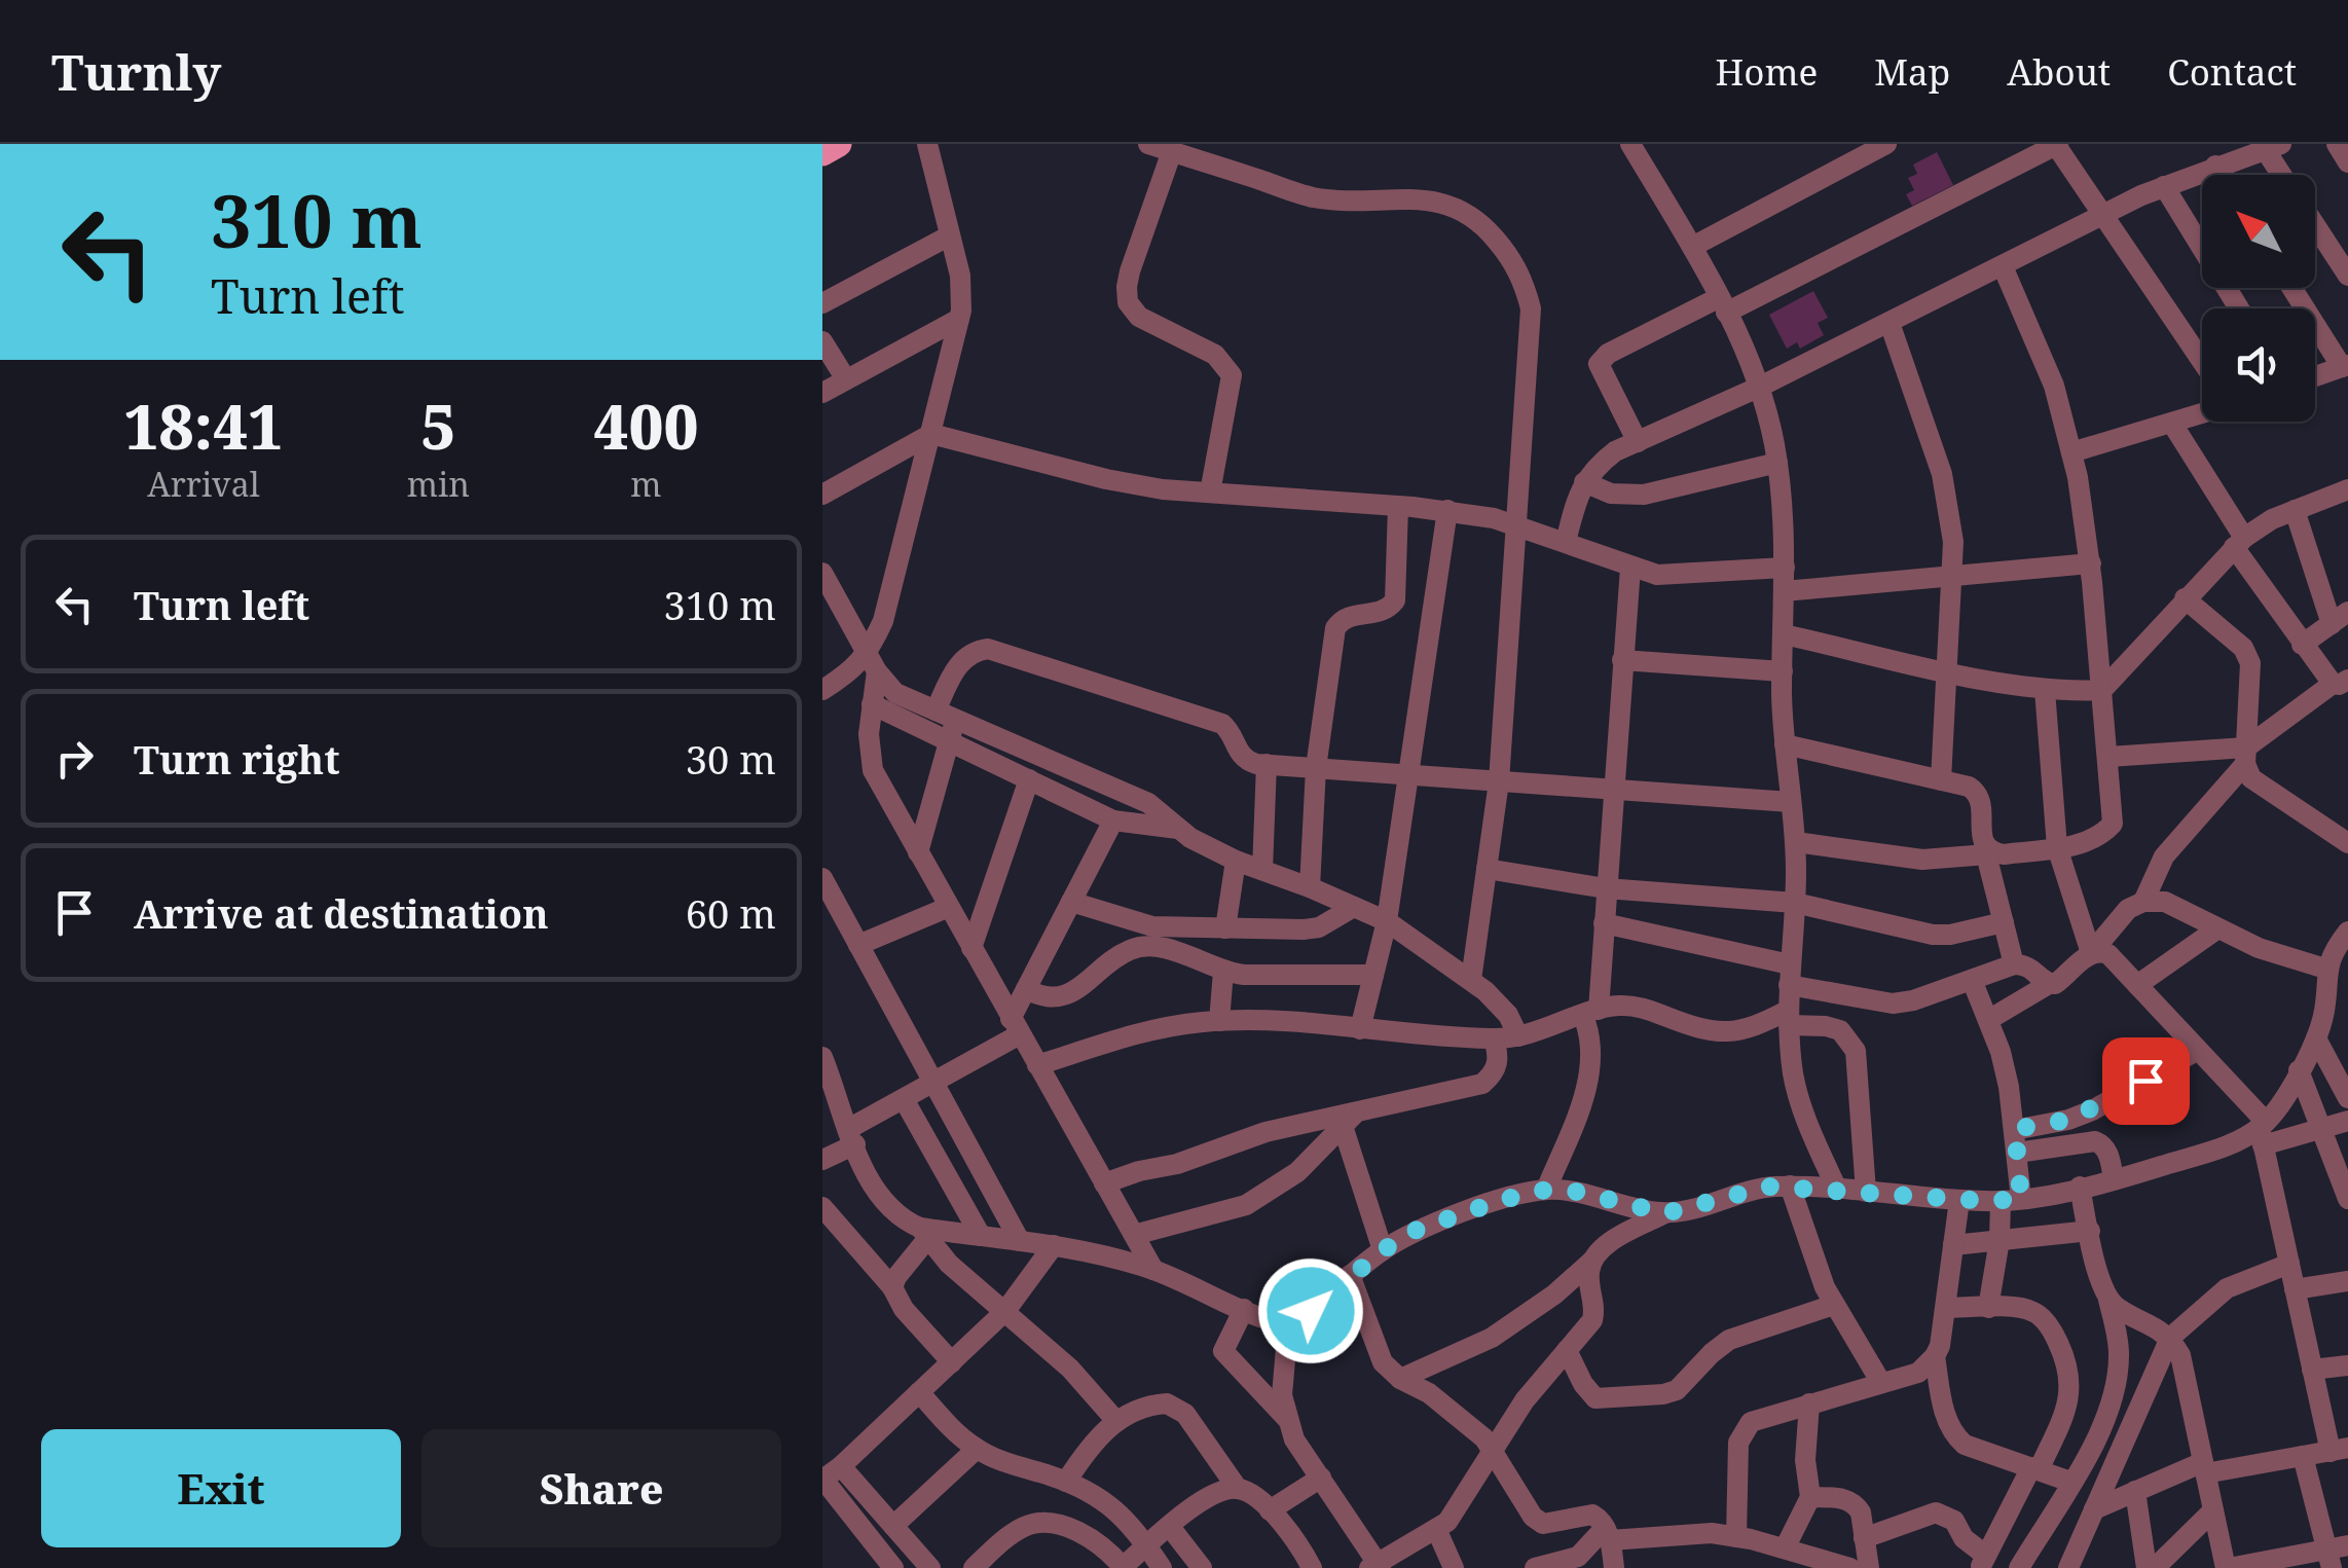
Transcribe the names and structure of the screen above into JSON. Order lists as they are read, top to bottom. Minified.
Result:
{"north":"top left","page":{"header":"Turnly","nav":["Home","Map","About","Contact"],"turn":["310 m","Turn left"],"eta":["18:41","Arrival","5","min","400","m"],"list":[{"name":"Turn left","value":"310 m"},{"name":"Turn right","value":"30 m"},{"name":"Arrive at destination","value":"60 m"}],"buttons":["Exit","Share"]}}
